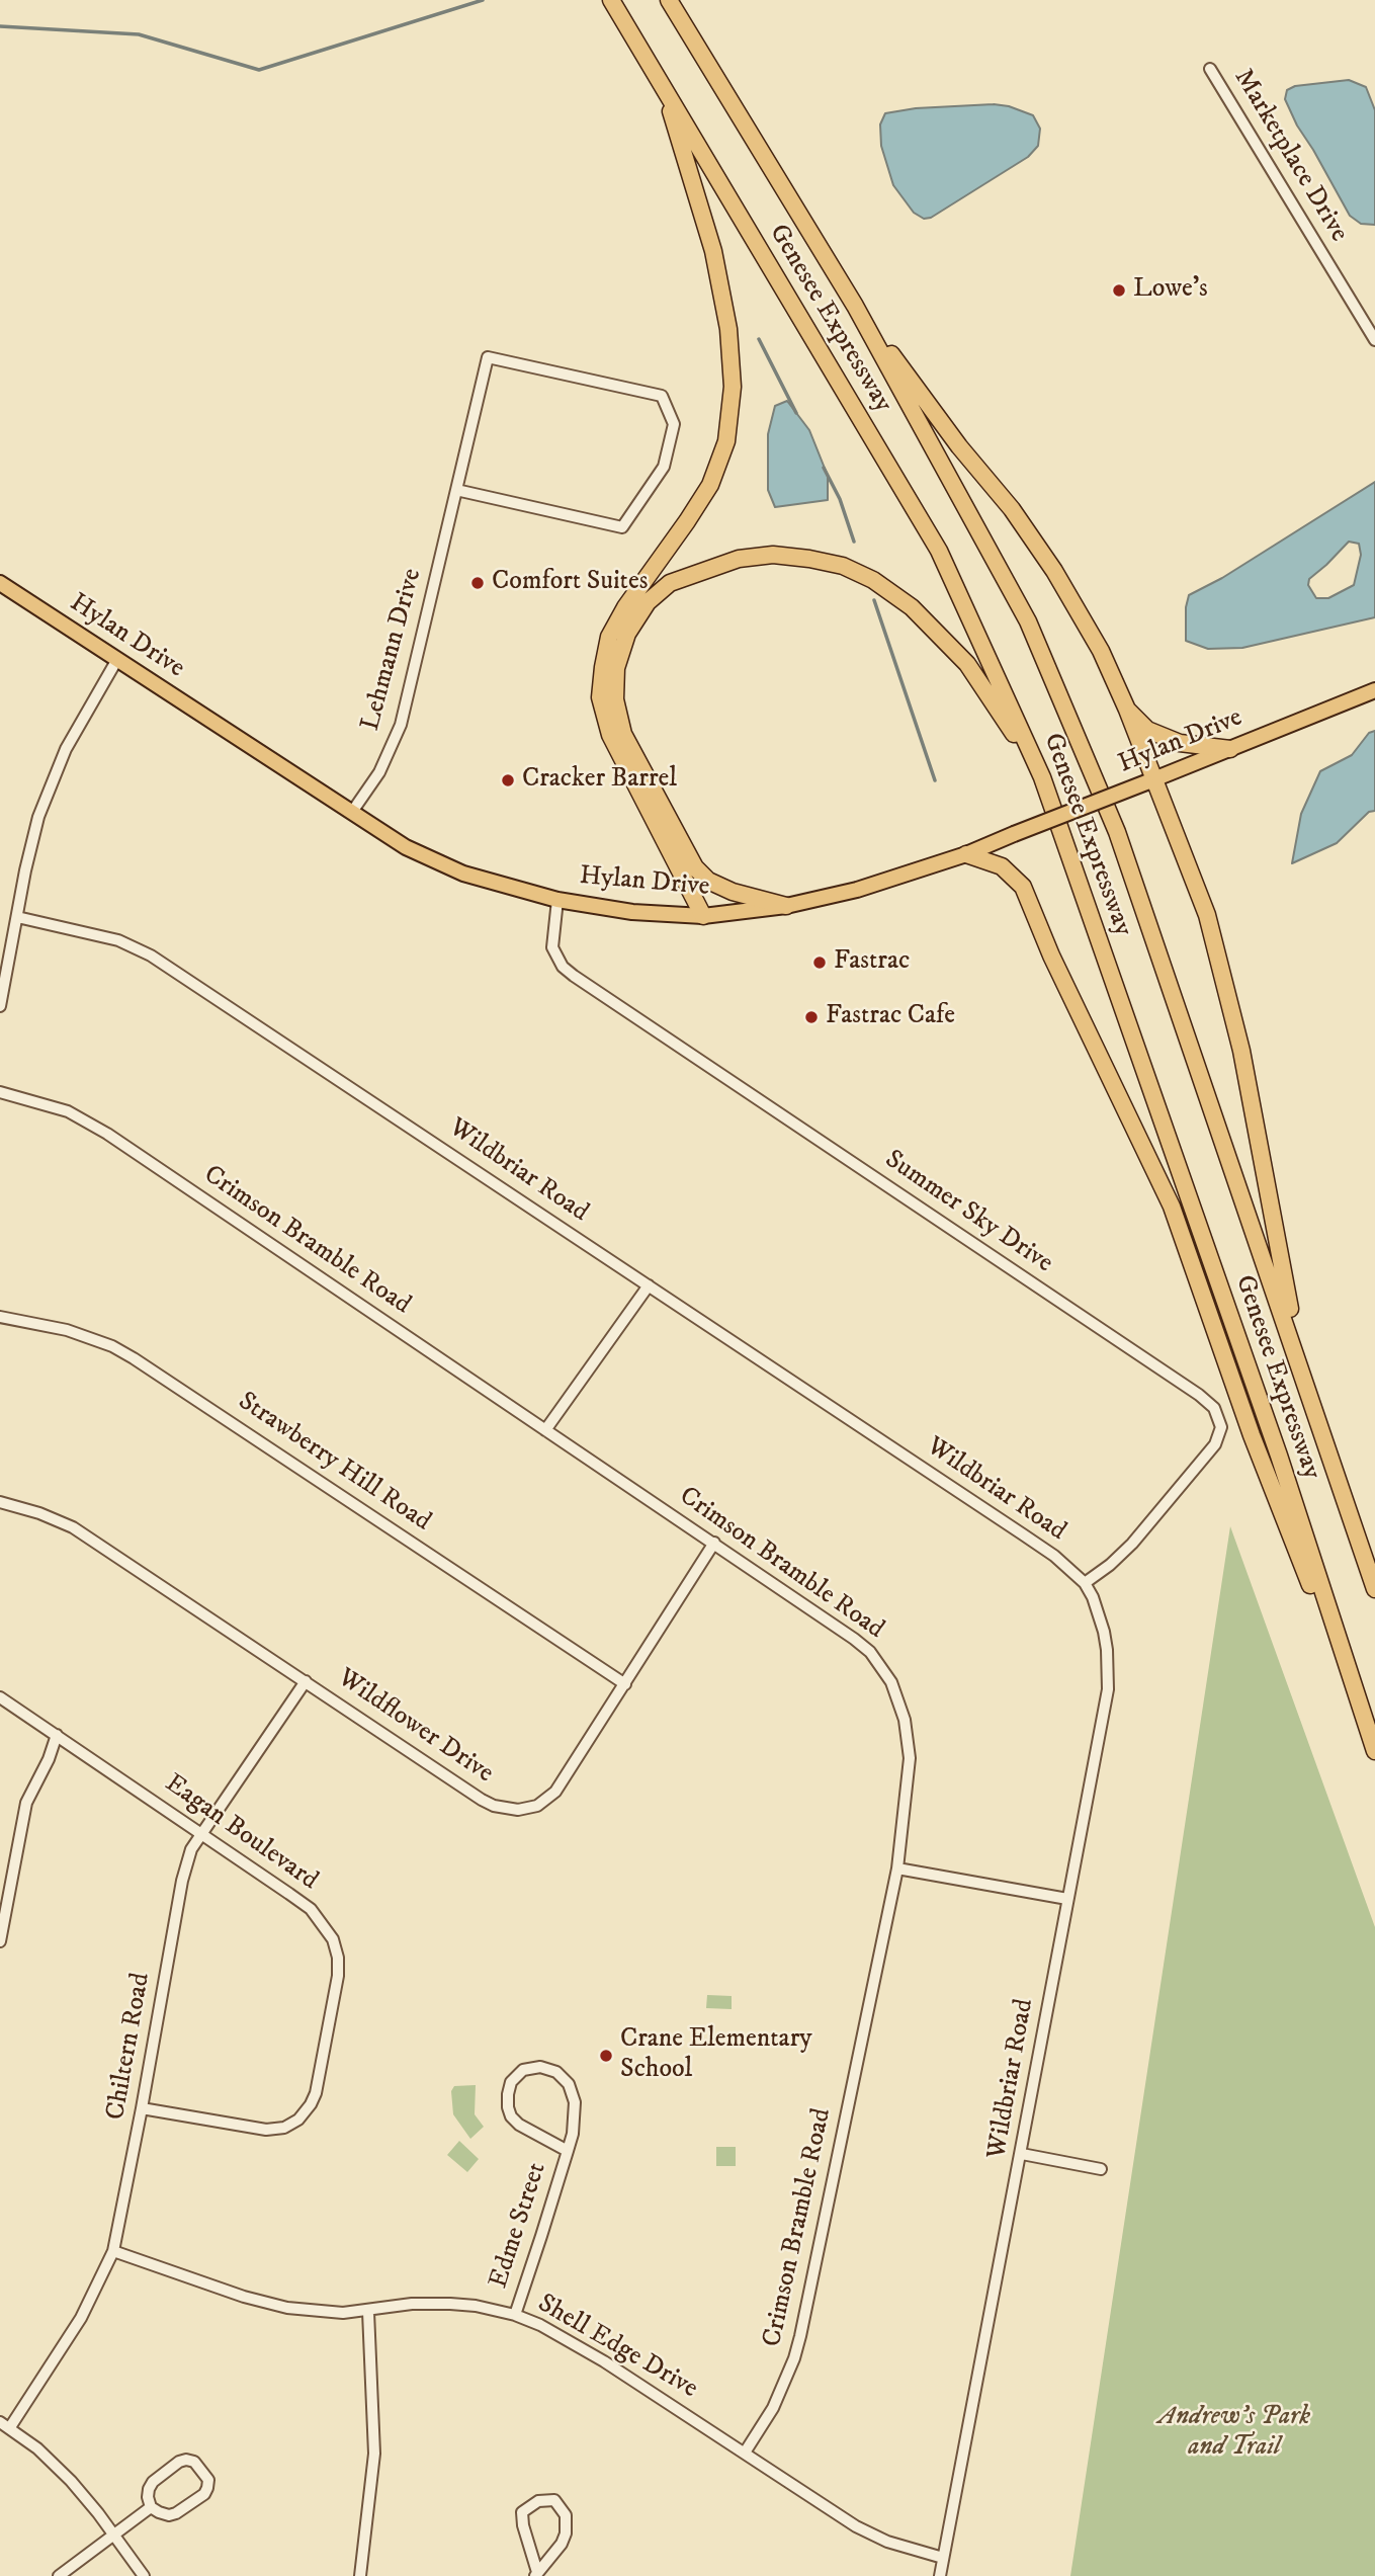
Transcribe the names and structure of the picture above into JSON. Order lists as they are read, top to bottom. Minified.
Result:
{"streets":{"highway":["Genesee Expressway"],"main road":["Hylan Drive"],"street":["Marketplace Drive","Lehmann Drive","Wildbriar Road","Summer Sky Drive","Crimson Bramble Road","Strawberry Hill Road","Wildflower Drive","Eagan Boulevard","Chiltern Road","Edme Street","Shell Edge Drive"]},"crossings":[["Hylan Drive","Lehmann Drive"],["Hylan Drive","Summer Sky Drive"],["Wildbriar Road","Summer Sky Drive"],["Wildbriar Road","Shell Edge Drive"],["Crimson Bramble Road","Wildflower Drive"],["Crimson Bramble Road","Shell Edge Drive"],["Strawberry Hill Road","Wildflower Drive"],["Wildflower Drive","Chiltern Road"],["Eagan Boulevard","Chiltern Road"],["Chiltern Road","Shell Edge Drive"],["Edme Street","Shell Edge Drive"]],"parks":["Andrew's Park and Trail"],"places":["Lowe's","Comfort Suites","Cracker Barrel","Fastrac","Fastrac Cafe","Crane Elementary School"]}
